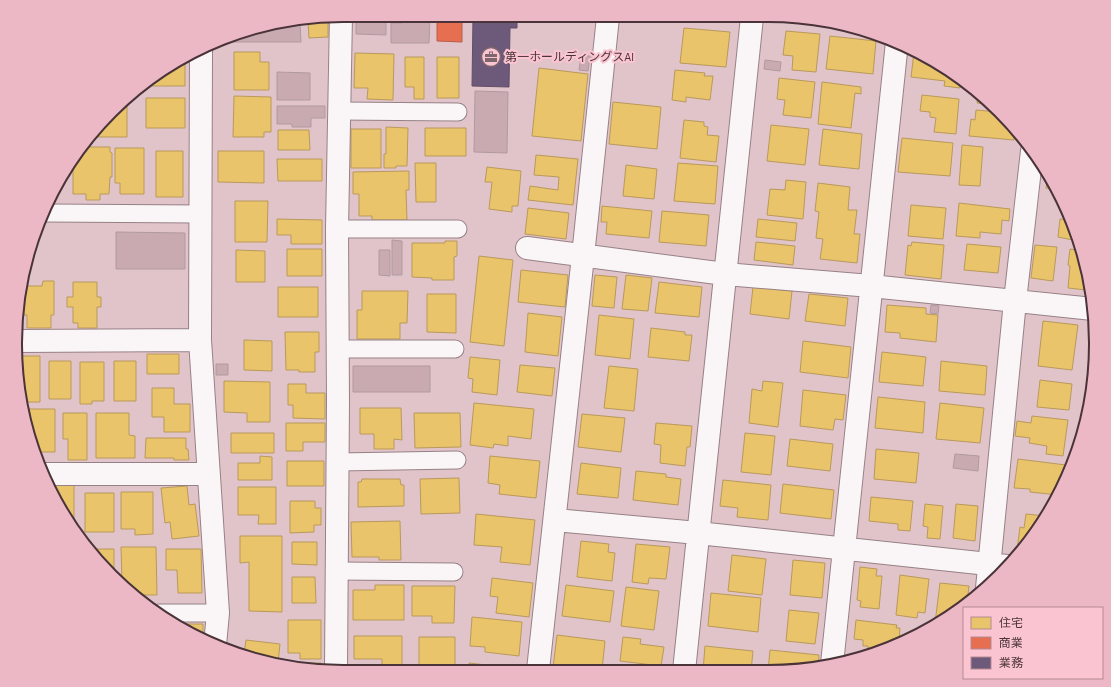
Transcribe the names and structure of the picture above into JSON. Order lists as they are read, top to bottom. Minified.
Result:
{"places":{"office":["第一ホールディングスAI"]},"legend":["住宅","商業","業務"]}
